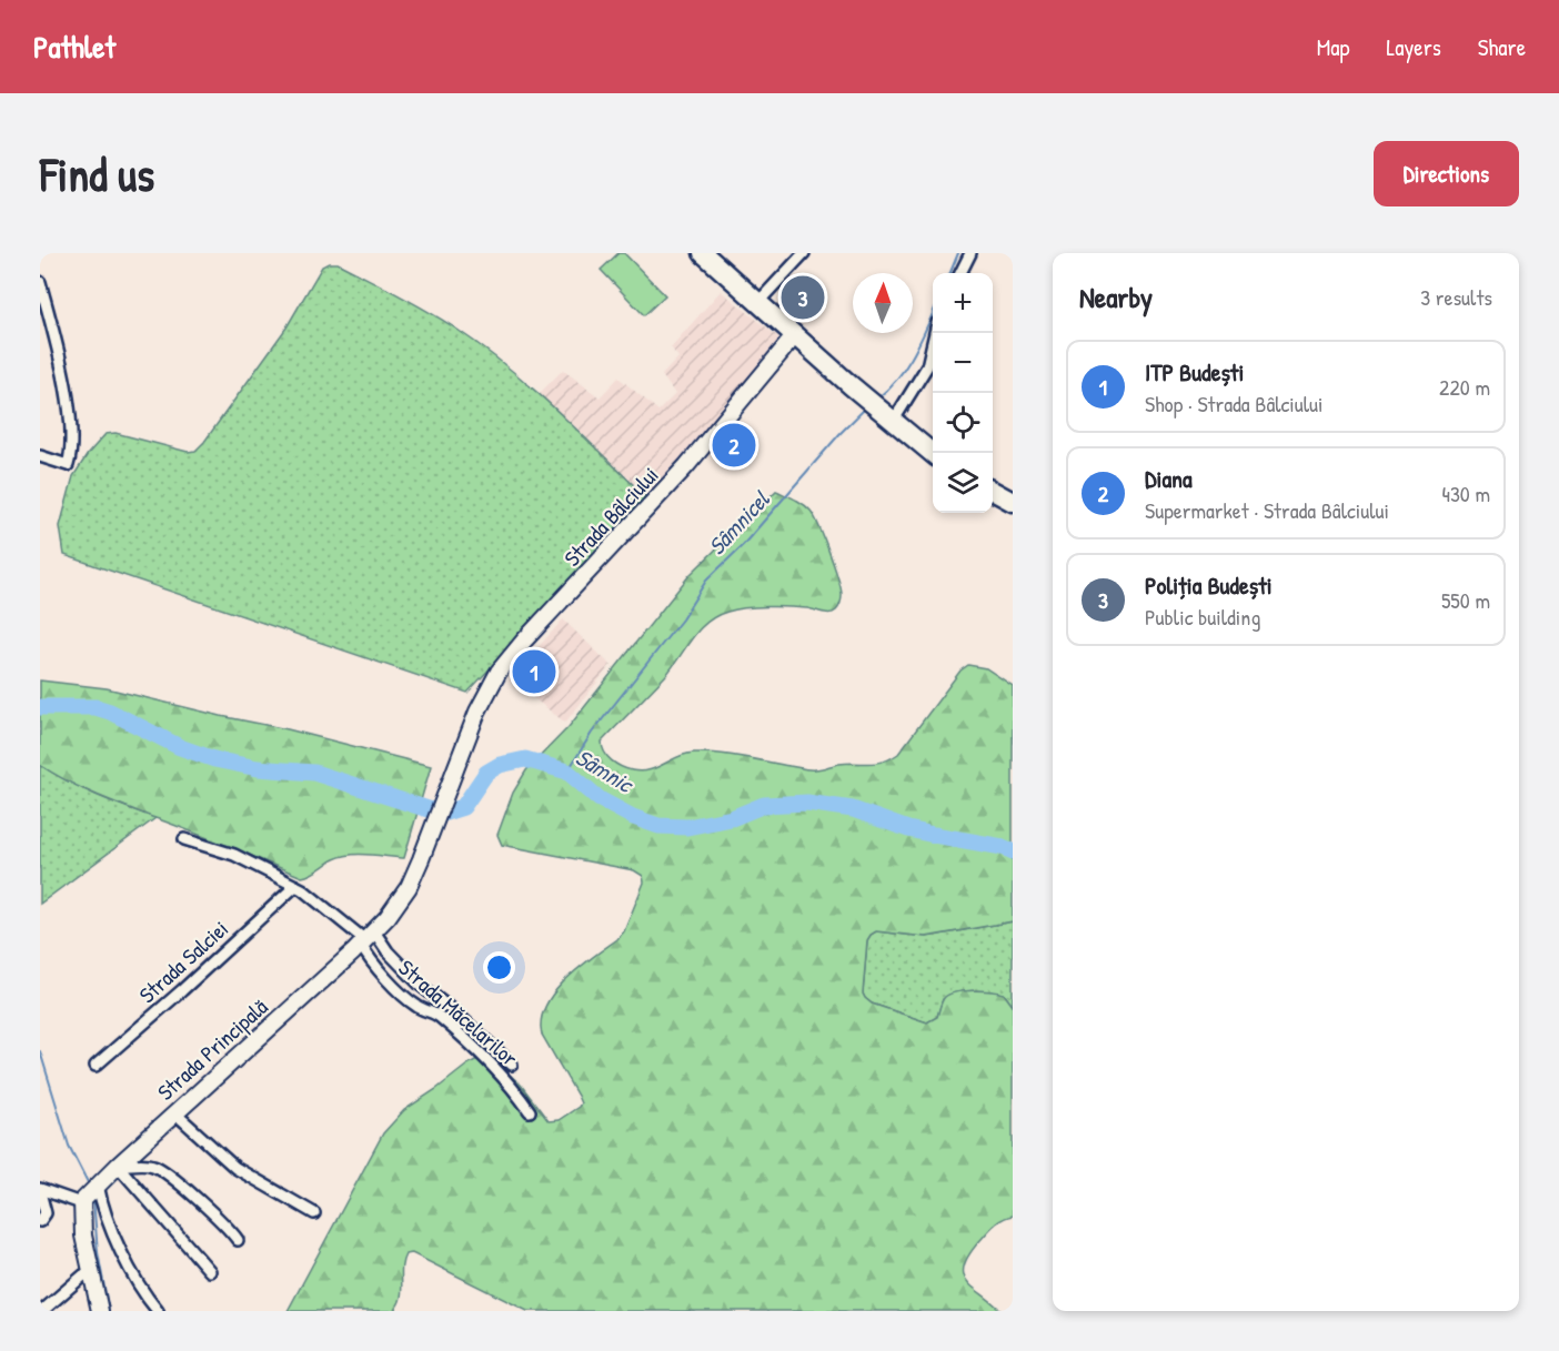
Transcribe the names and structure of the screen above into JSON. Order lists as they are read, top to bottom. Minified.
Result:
{"streets":{"main road":["Strada Bâlciului","Strada Principală"],"street":["Strada Salciei","Strada Măcelarilor"]},"crossings":[["Strada Bâlciului","Strada Principală"],["Strada Măcelarilor","Strada Principală"]],"water":["Sâmnicel","Sâmnic"],"north":"top","page":{"header":"Pathlet","nav":["Map","Layers","Share"],"buttons":"Directions","title":"Find us","heading":["Nearby","3 results"],"map_buttons":["+","−"],"pins":["3","2","1"],"list":[{"mark":"1","name":"ITP Budești","note":"Shop · Strada Bâlciului","value":"220 m"},{"mark":"2","name":"Diana","note":"Supermarket · Strada Bâlciului","value":"430 m"},{"mark":"3","name":"Poliția Budești","note":"Public building","value":"550 m"}]}}
